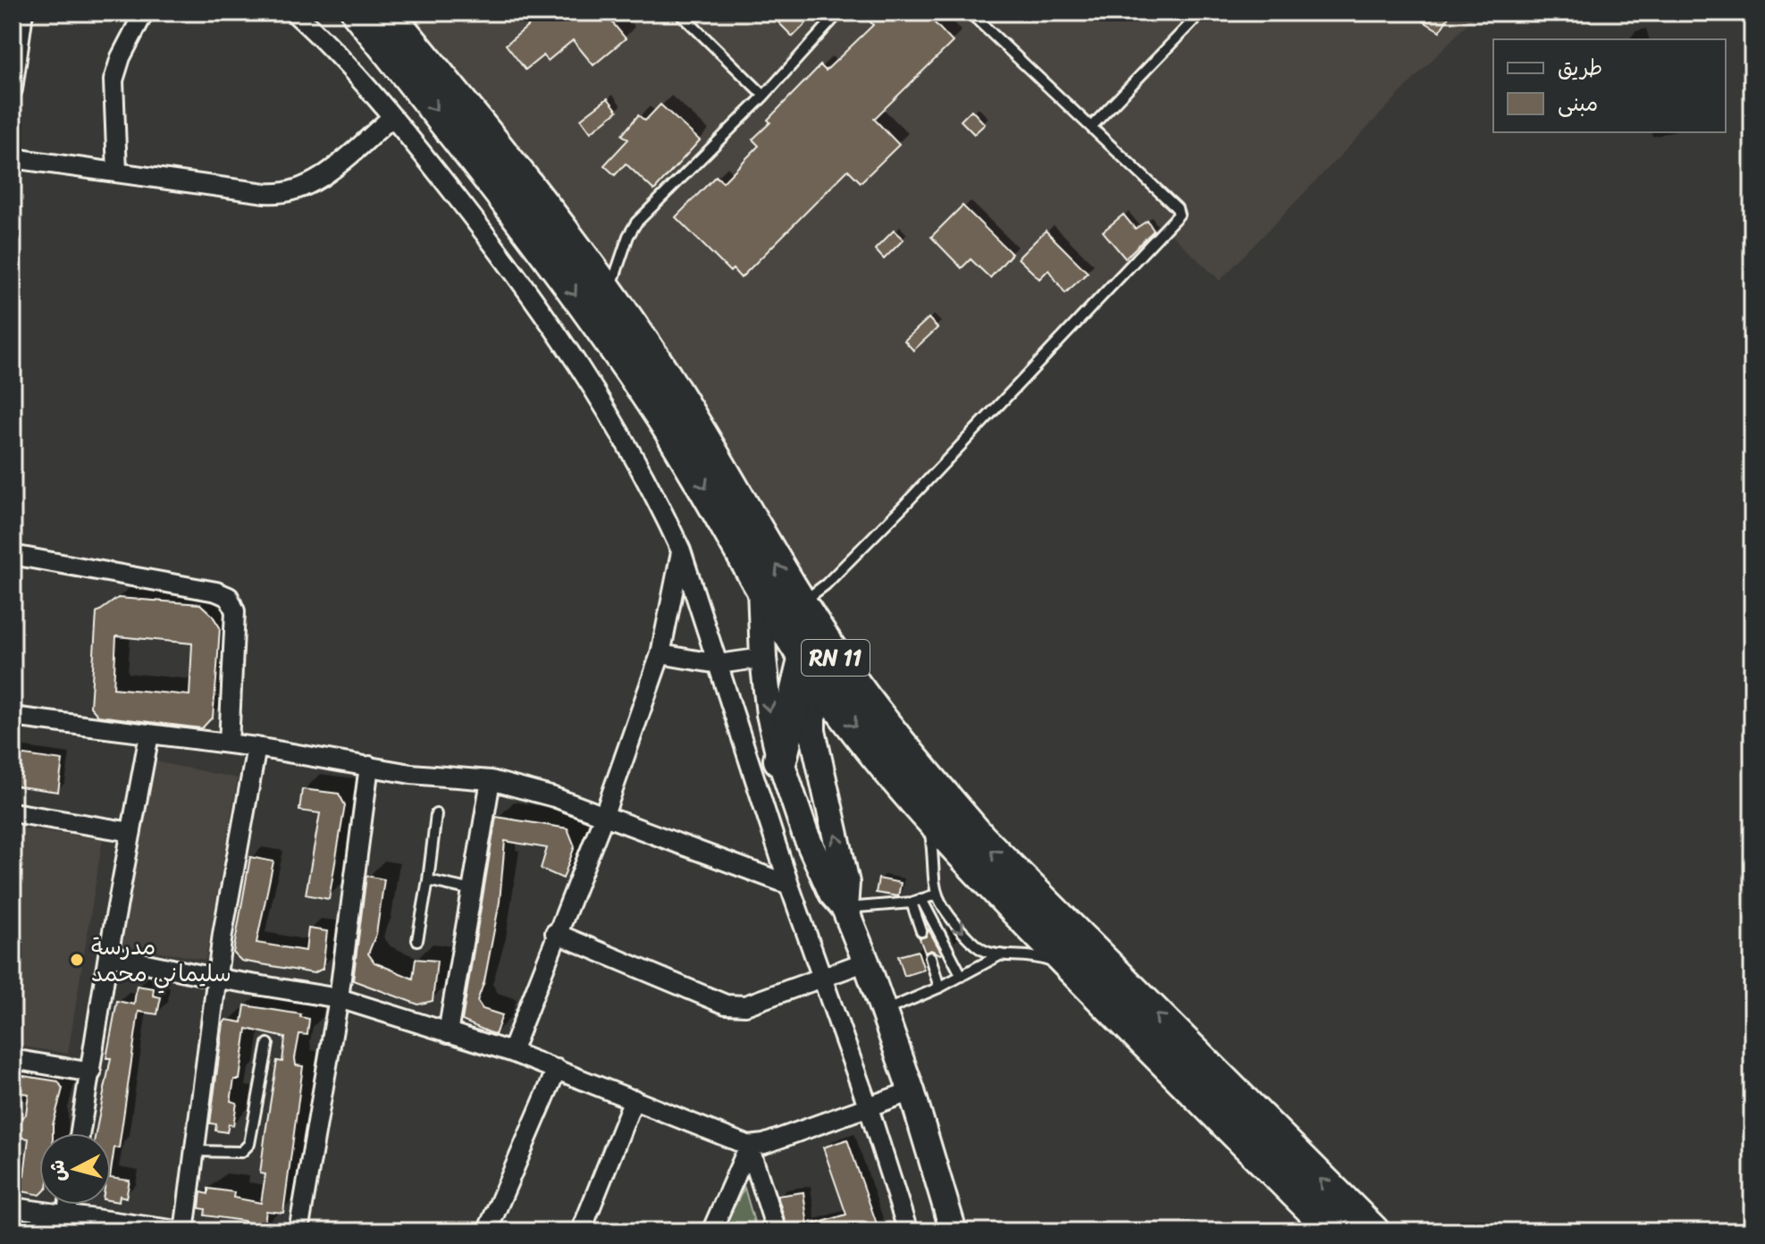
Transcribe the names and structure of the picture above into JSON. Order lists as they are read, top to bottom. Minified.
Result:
{"streets":{"highway":["RN 11"]},"places":["مدرسة سليماني محمد"],"legend":["طريق","مبنى"],"north":"left"}
